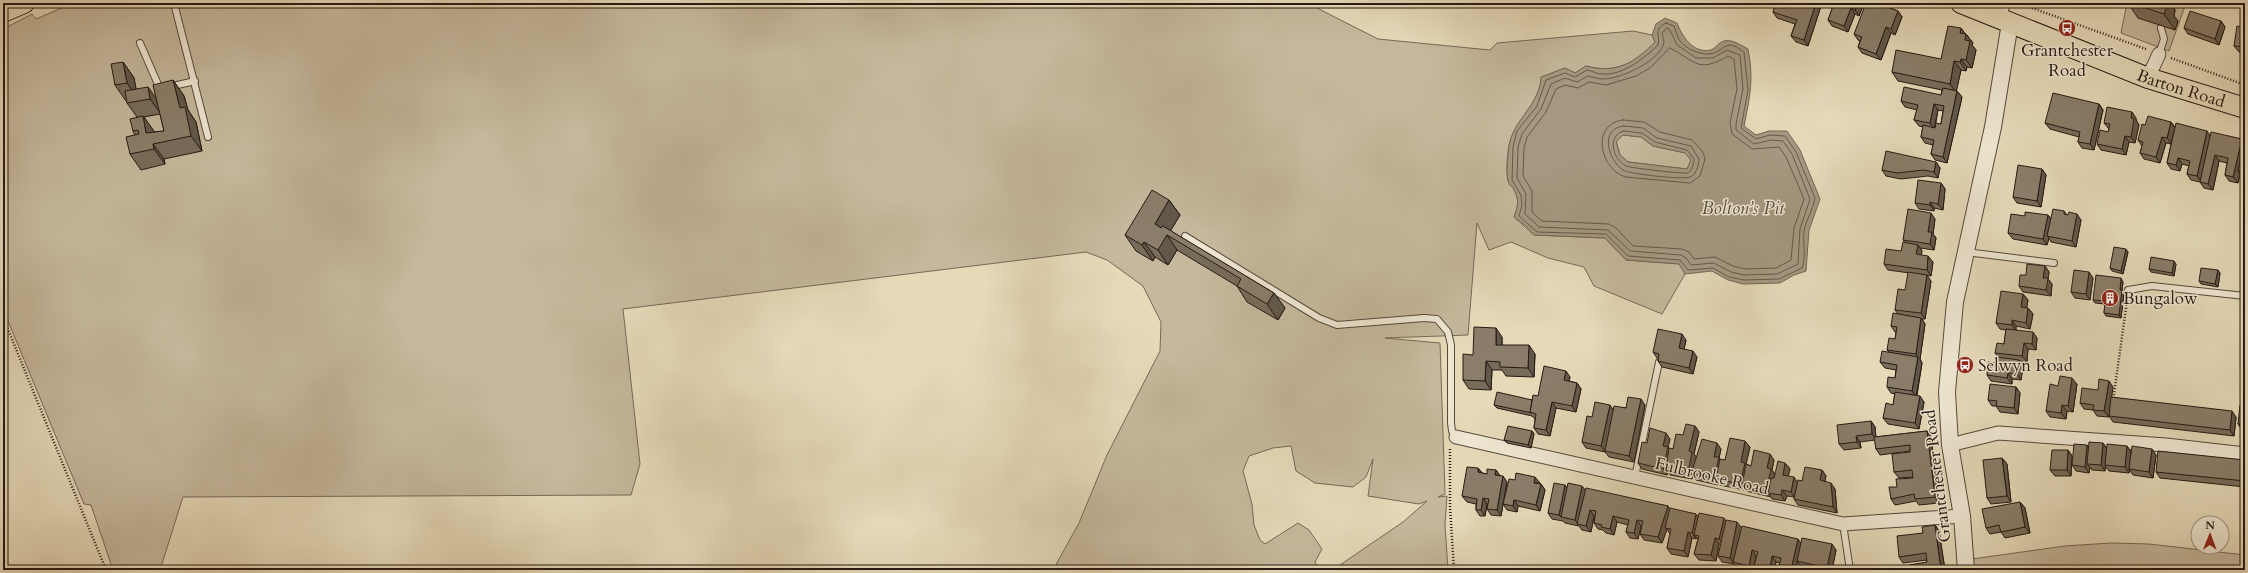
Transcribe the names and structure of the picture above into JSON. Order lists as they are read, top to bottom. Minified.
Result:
{"streets":{"main road":["Barton Road"],"street":["Fulbrooke Road","Grantchester Road"]},"crossings":[["Barton Road","Grantchester Road"],["Fulbrooke Road","Grantchester Road"]],"water":["Bolton’s Pit"],"places":{"bus stop":["Grantchester Road","Selwyn Road"],"building":["Bungalow"]},"north":"top"}
